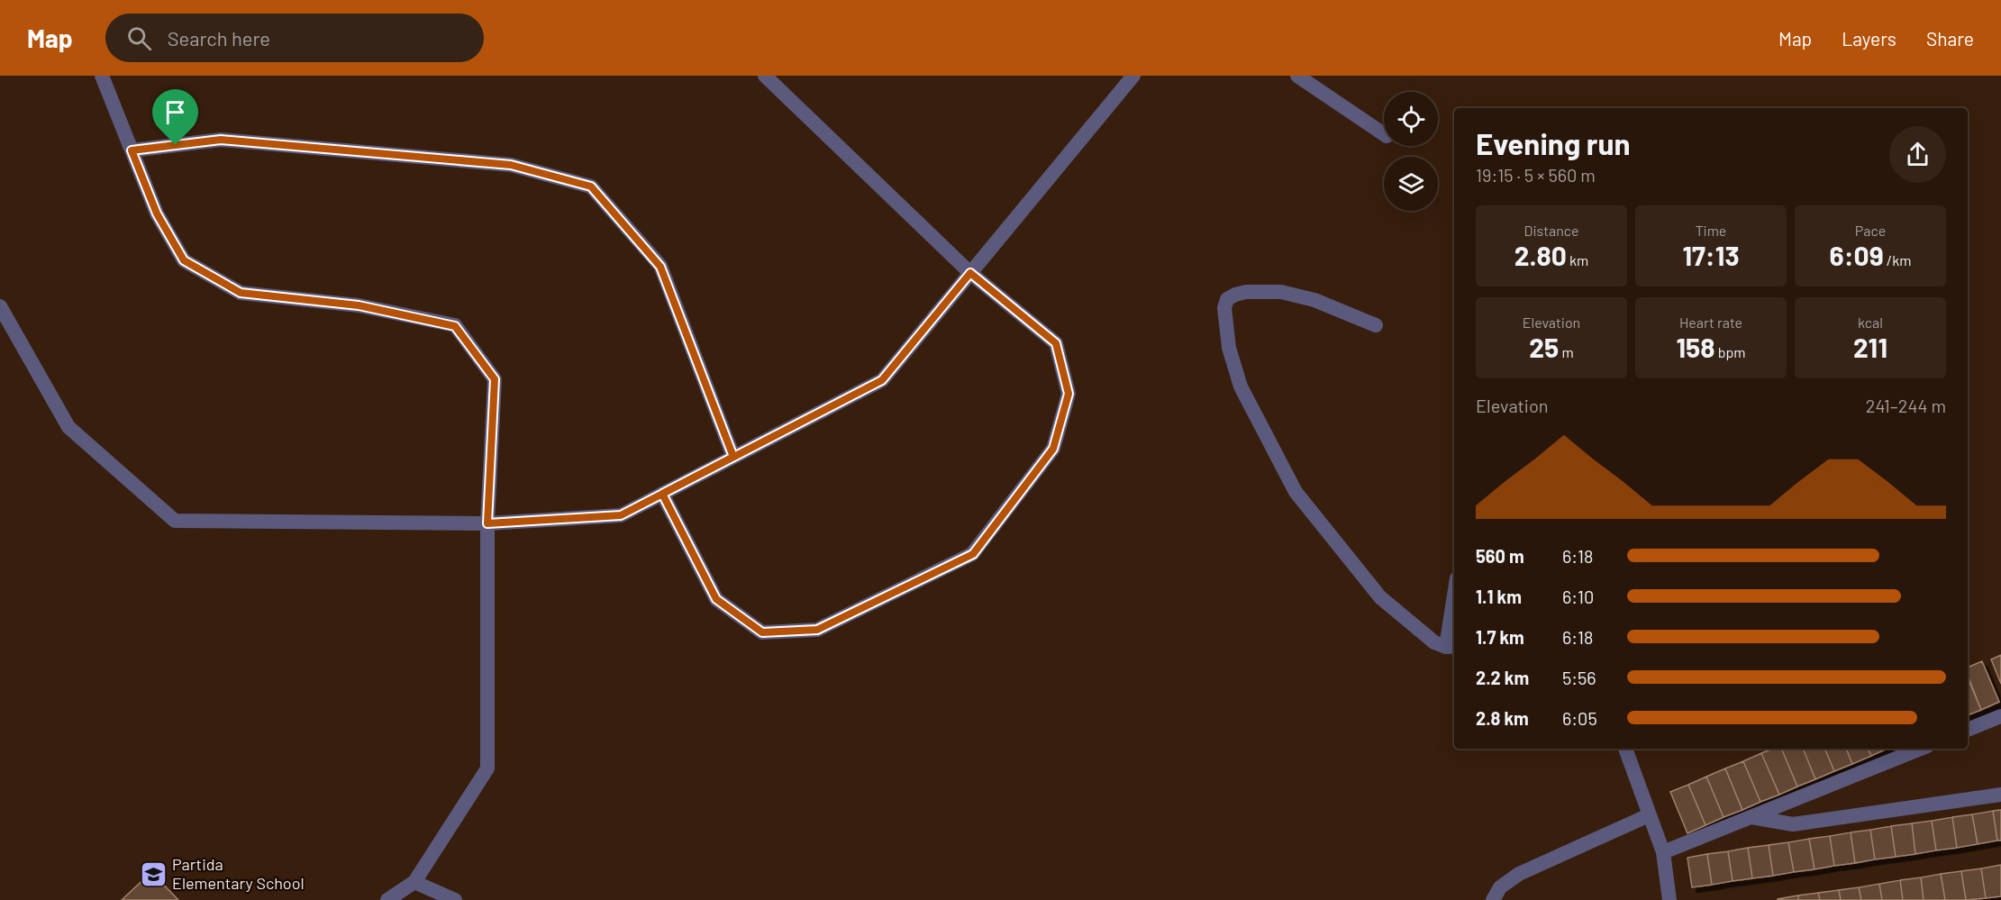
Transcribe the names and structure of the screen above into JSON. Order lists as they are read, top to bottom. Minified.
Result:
{"places":{"school or university":["Partida Elementary School"]},"page":{"header":"Map","search":"Search here","nav":["Map","Layers","Share"],"heading":["Evening run","19:15 · 5 × 560 m"],"stats":[["Distance","2.80 km"],["Time","17:13"],["Pace","6:09 /km"],["Elevation","25 m"],["Heart rate","158 bpm"],["kcal","211"]],"chart":["Elevation","241–244 m"],"list":[{"name":"560 m","note":"6:18"},{"name":"1.1 km","note":"6:10"},{"name":"1.7 km","note":"6:18"},{"name":"2.2 km","note":"5:56"},{"name":"2.8 km","note":"6:05"}]}}
